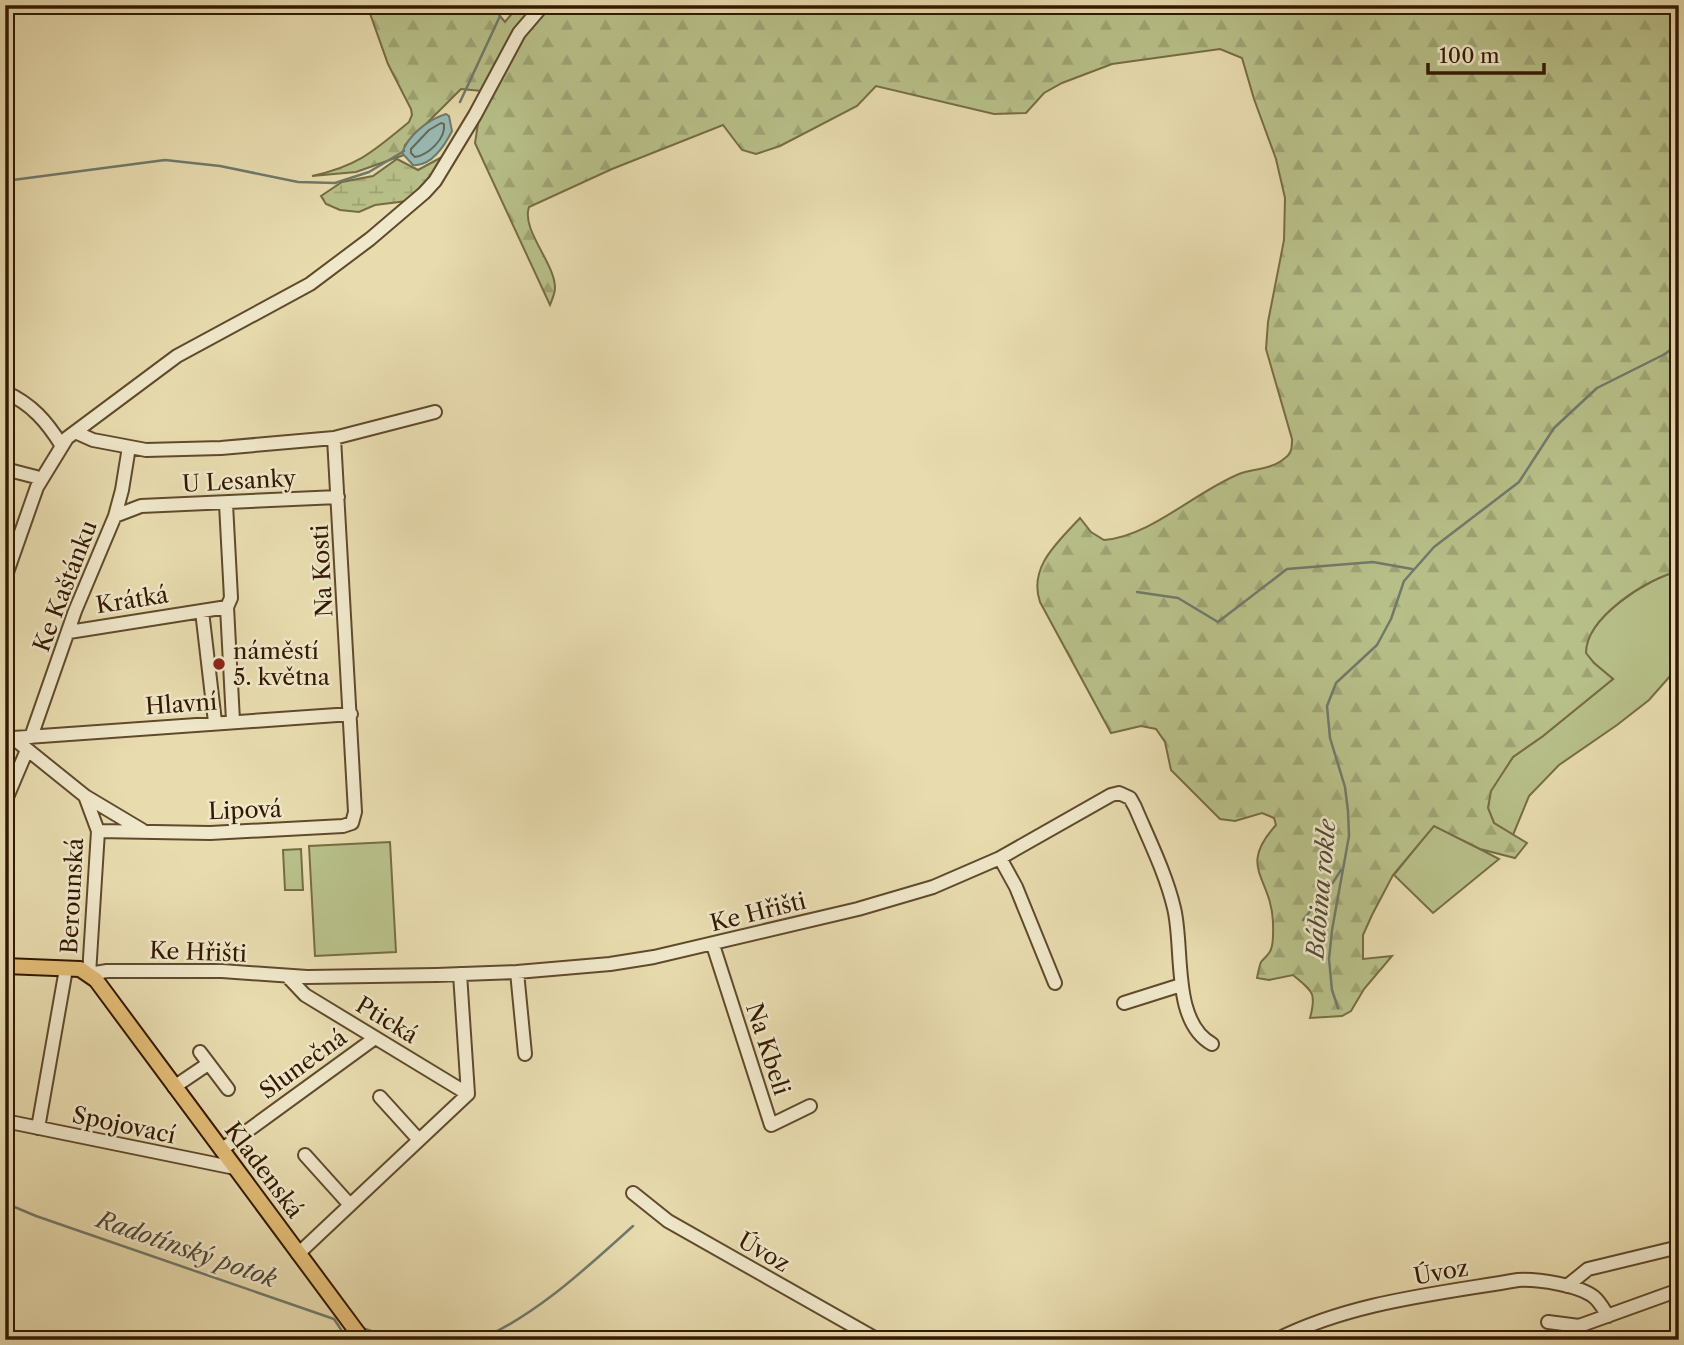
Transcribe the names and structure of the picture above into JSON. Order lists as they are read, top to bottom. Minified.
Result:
{"streets":{"main road":["Kladenská"],"street":["U Lesanky","Na Kosti","Ke Kaštánku","Krátká","Hlavní","Lipová","Berounská","Ke Hřišti","Ptická","Na Kbeli","Slunečná","Spojovací","Úvoz"]},"crossings":[["U Lesanky","Na Kosti"],["U Lesanky","Ke Kaštánku"],["Na Kosti","Hlavní"],["Na Kosti","Lipová"],["Ke Kaštánku","Krátká"],["Ke Kaštánku","Hlavní"],["Lipová","Berounská"],["Berounská","Ke Hřišti"],["Berounská","Kladenská"],["Ke Hřišti","Ptická"],["Ke Hřišti","Na Kbeli"],["Ke Hřišti","Kladenská"],["Ptická","Slunečná"],["Slunečná","Kladenská"],["Spojovací","Kladenská"]],"water":["Bábina rokle","Radotínský potok"],"places":["náměstí 5. května"],"scale_bar":"100 m"}
